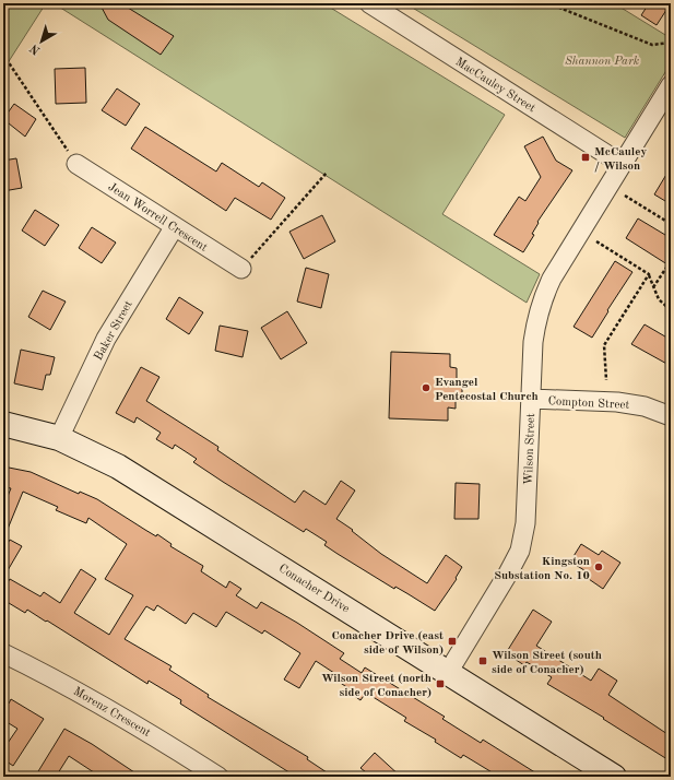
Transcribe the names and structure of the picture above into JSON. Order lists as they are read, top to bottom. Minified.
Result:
{"streets":{"street":["MacCauley Street","Jean Worrell Crescent","Baker Street","Compton Street","Wilson Street","Conacher Drive","Morenz Crescent"]},"crossings":[["MacCauley Street","Wilson Street"],["Jean Worrell Crescent","Baker Street"],["Baker Street","Conacher Drive"],["Compton Street","Wilson Street"],["Wilson Street","Conacher Drive"]],"parks":["Shannon Park"],"places":{"transit":["McCauley / Wilson","Conacher Drive (east side of Wilson)","Wilson Street (south side of Conacher)","Wilson Street (north side of Conacher)"],"other":["Evangel Pentecostal Church","Kingston Substation No. 10"]},"north":"bottom left"}
